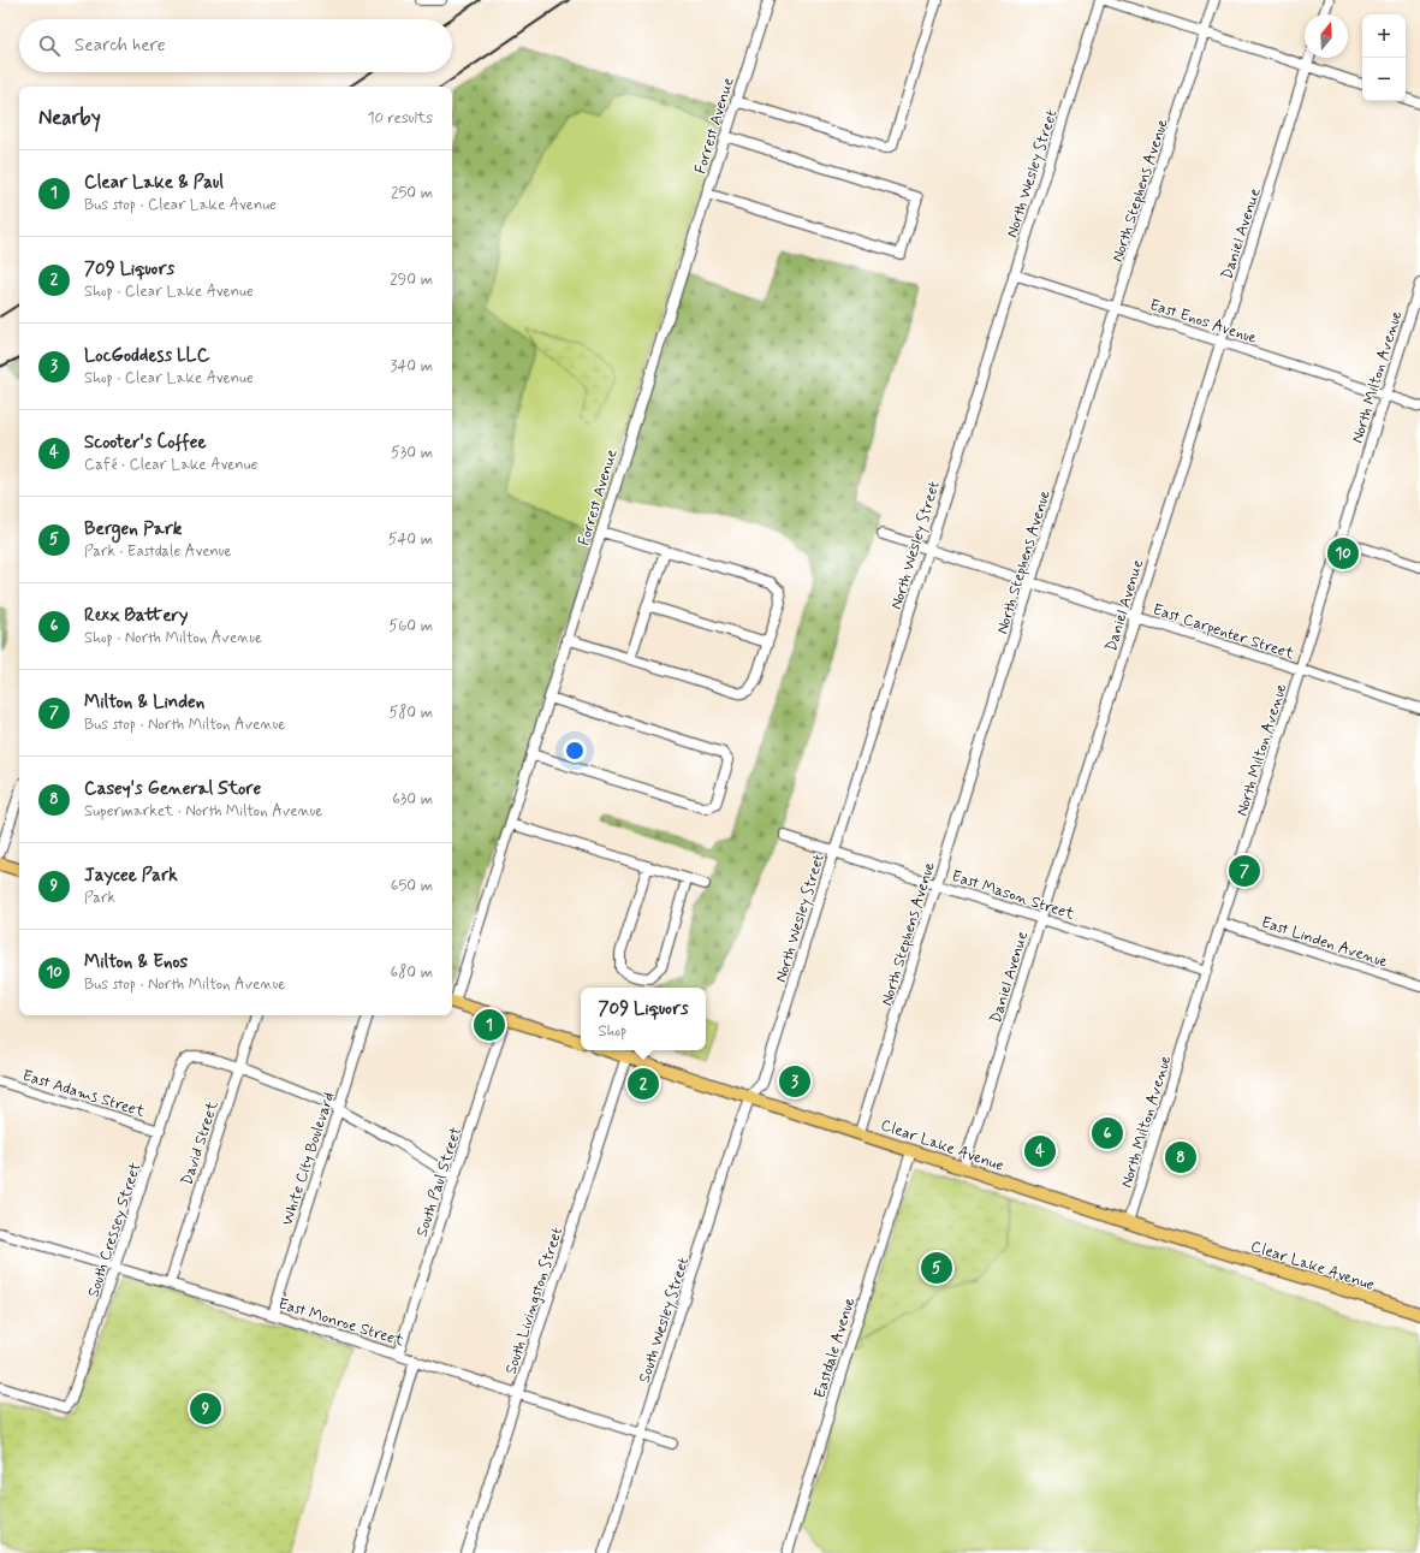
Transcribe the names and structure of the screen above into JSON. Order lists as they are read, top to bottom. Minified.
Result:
{"streets":{"main road":["Clear Lake Avenue"],"street":["Forrest Avenue","North Wesley Street","North Stephens Avenue","Daniel Avenue","East Enos Avenue","North Milton Avenue","East Carpenter Street","East Mason Street","East Linden Avenue","East Adams Street","David Street","White City Boulevard","South Paul Street","South Cressey Street","South Livingston Street","South Wesley Street","East Monroe Street","Eastdale Avenue"]},"crossings":[["North Wesley Street","East Enos Avenue"],["North Wesley Street","East Carpenter Street"],["North Wesley Street","East Mason Street"],["North Wesley Street","Clear Lake Avenue"],["North Wesley Street","South Wesley Street"],["North Stephens Avenue","East Enos Avenue"],["North Stephens Avenue","East Carpenter Street"],["North Stephens Avenue","East Mason Street"],["North Stephens Avenue","Clear Lake Avenue"],["Daniel Avenue","East Enos Avenue"],["Daniel Avenue","East Carpenter Street"],["Daniel Avenue","East Mason Street"],["Daniel Avenue","Clear Lake Avenue"],["East Enos Avenue","North Milton Avenue"],["North Milton Avenue","East Carpenter Street"],["North Milton Avenue","East Mason Street"],["North Milton Avenue","East Linden Avenue"],["North Milton Avenue","Clear Lake Avenue"],["East Adams Street","South Cressey Street"],["David Street","South Cressey Street"],["David Street","East Monroe Street"],["Clear Lake Avenue","South Livingston Street"],["Clear Lake Avenue","South Wesley Street"],["Clear Lake Avenue","Eastdale Avenue"],["White City Boulevard","East Monroe Street"],["South Paul Street","East Monroe Street"],["South Cressey Street","East Monroe Street"],["South Livingston Street","East Monroe Street"],["South Wesley Street","East Monroe Street"]],"north":"top","page":{"map_buttons":["+","−"],"search":"Search here","heading":["Nearby","10 results"],"list":[{"mark":"1","name":"Clear Lake & Paul","note":"Bus stop · Clear Lake Avenue","value":"250 m"},{"mark":"2","name":"709 Liquors","note":"Shop · Clear Lake Avenue","value":"290 m"},{"mark":"3","name":"LocGoddess LLC","note":"Shop · Clear Lake Avenue","value":"340 m"},{"mark":"4","name":"Scooter's Coffee","note":"Café · Clear Lake Avenue","value":"530 m"},{"mark":"5","name":"Bergen Park","note":"Park · Eastdale Avenue","value":"540 m"},{"mark":"6","name":"Rexx Battery","note":"Shop · North Milton Avenue","value":"560 m"},{"mark":"7","name":"Milton & Linden","note":"Bus stop · North Milton Avenue","value":"580 m"},{"mark":"8","name":"Casey's General Store","note":"Supermarket · North Milton Avenue","value":"630 m"},{"mark":"9","name":"Jaycee Park","note":"Park","value":"650 m"},{"mark":"10","name":"Milton & Enos","note":"Bus stop · North Milton Avenue","value":"680 m"}],"pins":["10","7","1","3","2","6","4","8","5","9"],"popup":["709 Liquors","Shop"]}}
